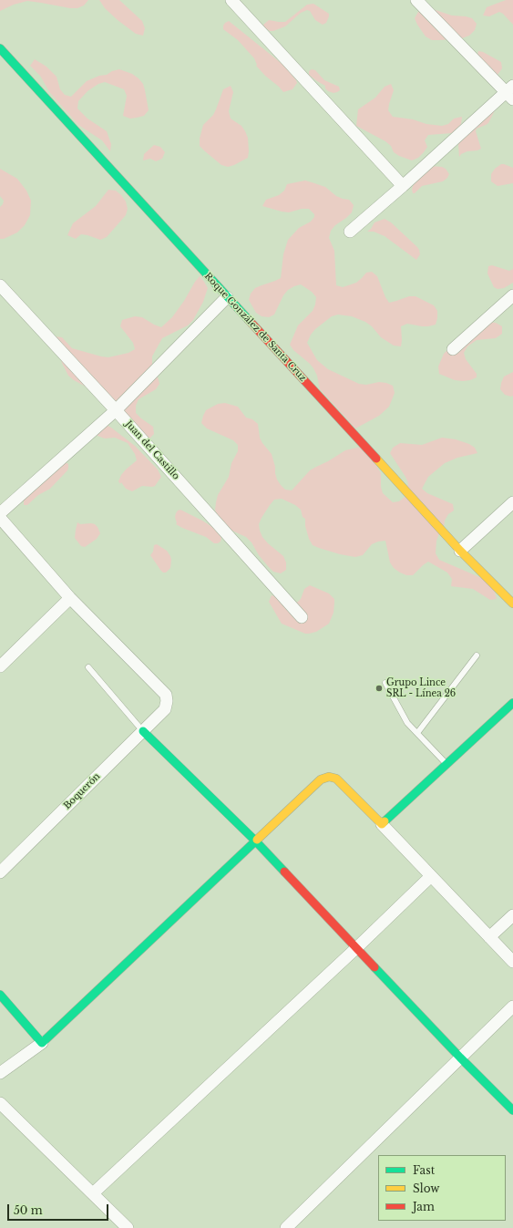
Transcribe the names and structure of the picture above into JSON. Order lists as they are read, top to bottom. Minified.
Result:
{"streets":{"street":["Roque González de Santa Cruz","Juan del Castillo","Boquerón"]},"places":["Grupo Lince SRL - Línea 26"],"legend":["Fast","Slow","Jam"],"scale_bar":"50 m"}
